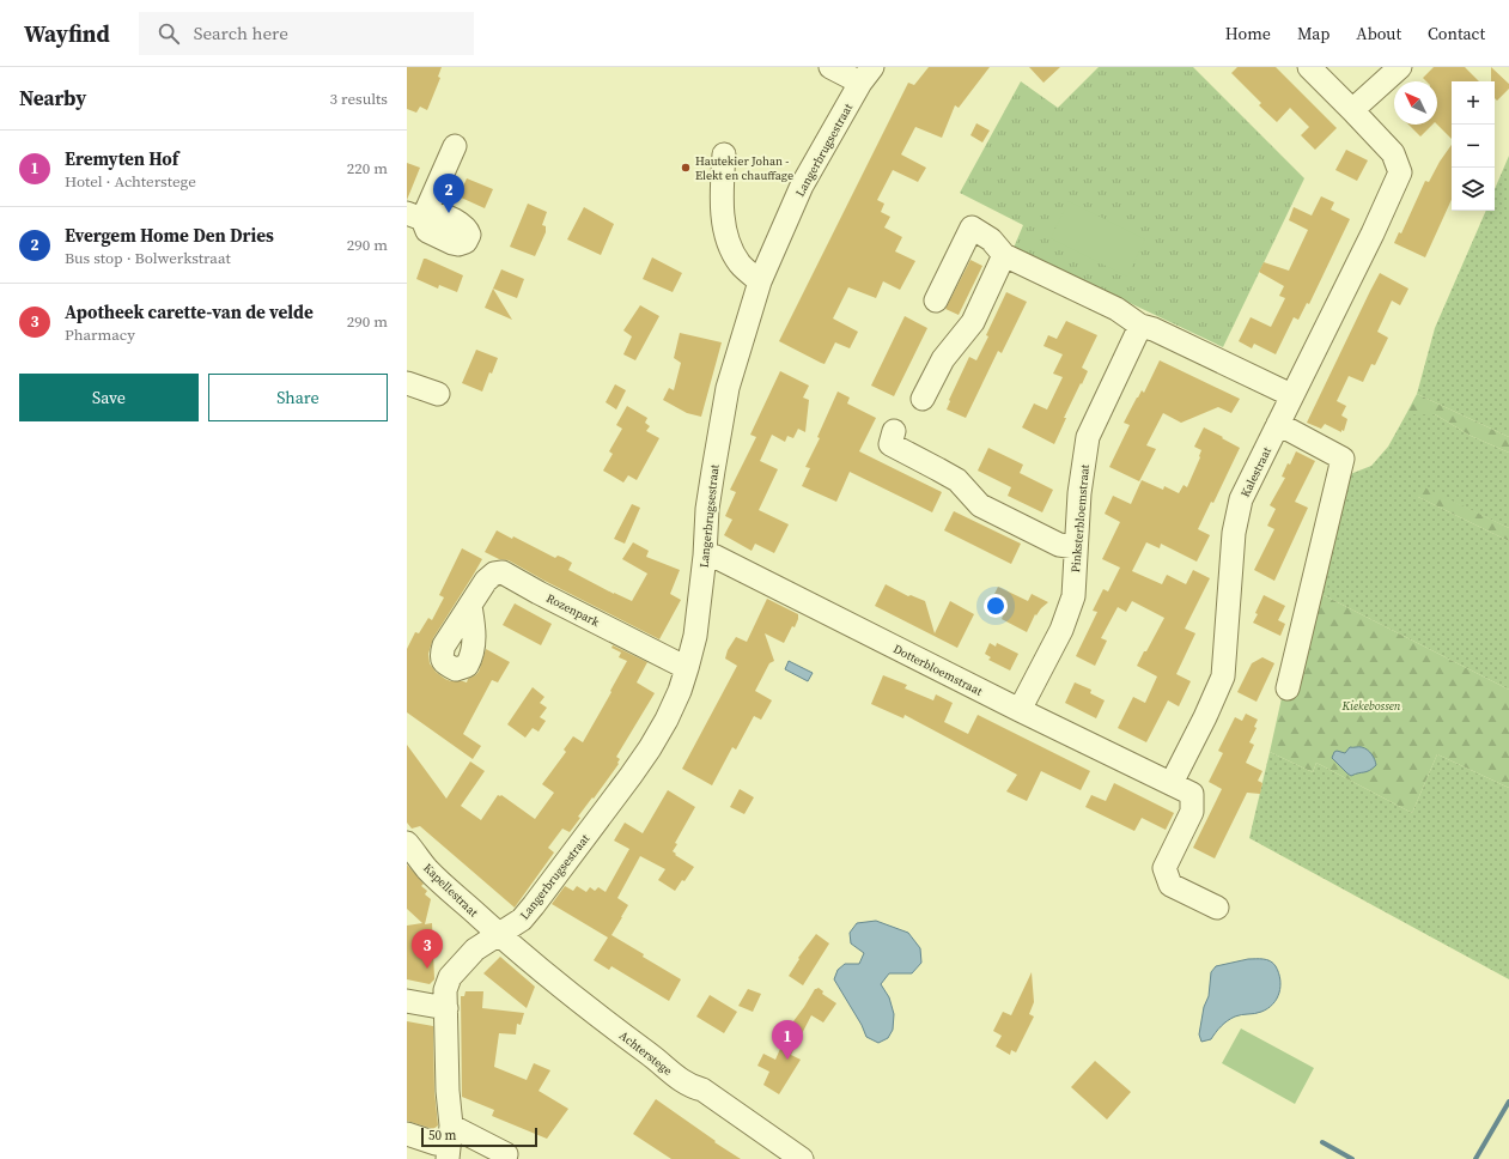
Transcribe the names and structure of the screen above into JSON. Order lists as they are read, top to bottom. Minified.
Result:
{"streets":{"street":["Langerbrugsestraat","Kalestraat","Pinksterbloemstraat","Rozenpark","Dotterbloemstraat","Kapellestraat","Achterstege"]},"crossings":[["Langerbrugsestraat","Rozenpark"],["Langerbrugsestraat","Dotterbloemstraat"],["Langerbrugsestraat","Kapellestraat"],["Langerbrugsestraat","Achterstege"],["Kalestraat","Dotterbloemstraat"],["Pinksterbloemstraat","Dotterbloemstraat"],["Kapellestraat","Achterstege"]],"parks":["Kiekebossen"],"places":["Hautekier Johan - Elekt en chauffage"],"scale_bar":"50 m","north":"top left","page":{"header":"Wayfind","search":"Search here","nav":["Home","Map","About","Contact"],"heading":["Nearby","3 results"],"map_buttons":["+","−"],"list":[{"mark":"1","name":"Eremyten Hof","note":"Hotel · Achterstege","value":"220 m"},{"mark":"2","name":"Evergem Home Den Dries","note":"Bus stop · Bolwerkstraat","value":"290 m"},{"mark":"3","name":"Apotheek carette-van de velde","note":"Pharmacy","value":"290 m"}],"pins":["2","3","1"],"buttons":["Save","Share"],"scale":"50 m"}}
